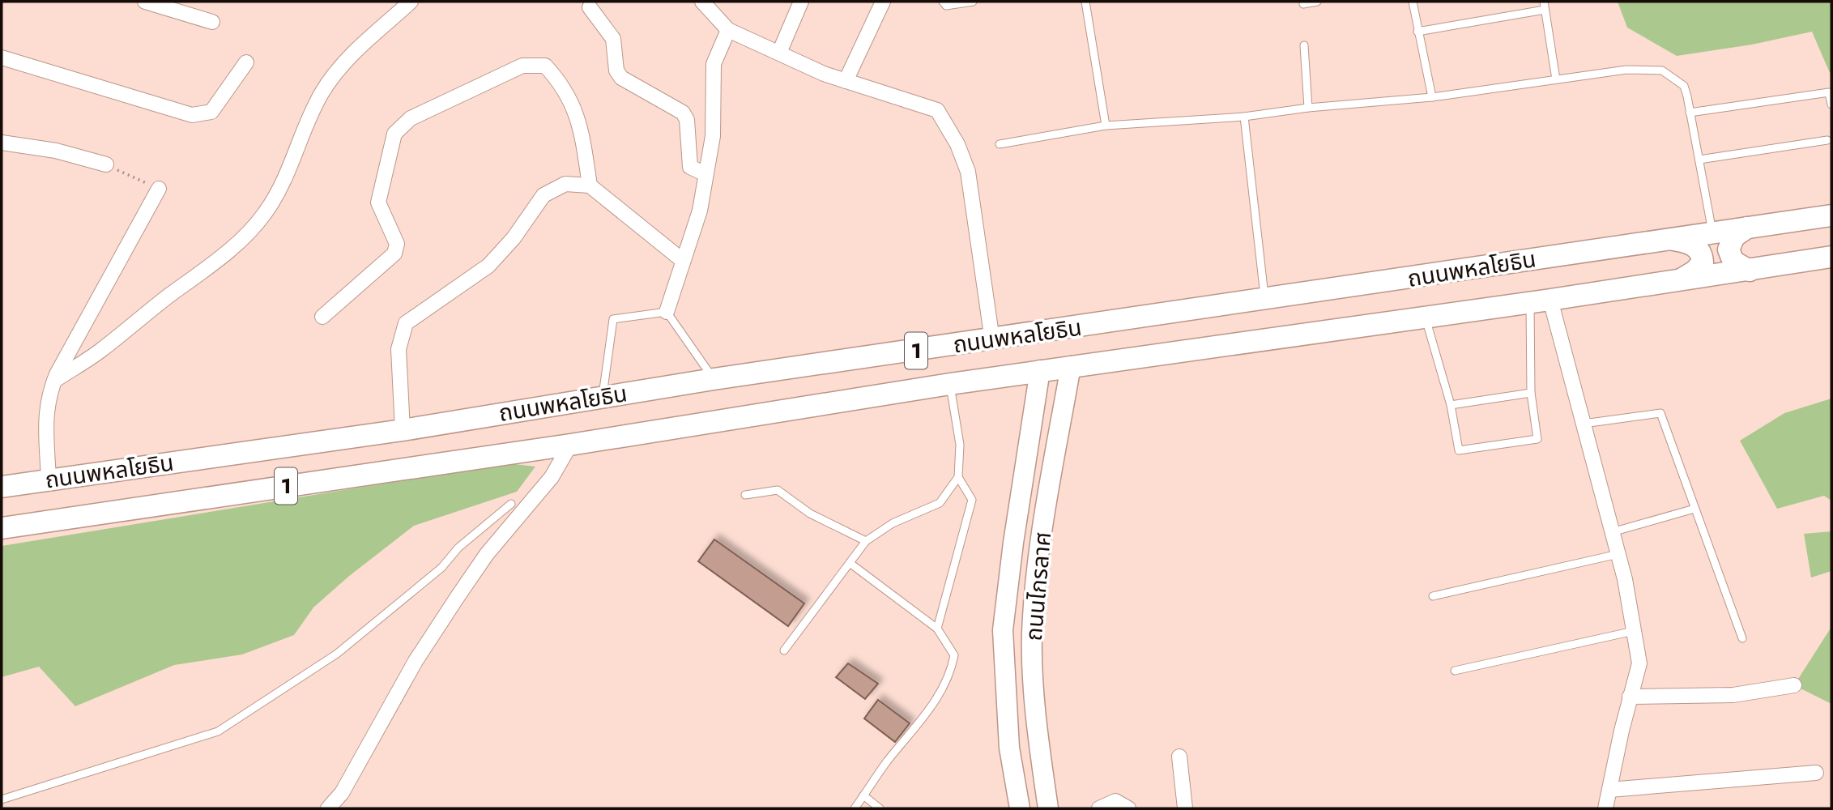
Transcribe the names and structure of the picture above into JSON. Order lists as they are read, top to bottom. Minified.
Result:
{"streets":{"main road":["ถนนพหลโยธิน","1","ถนนไกรลาศ"]},"crossings":[["ถนนพหลโยธิน","ถนนไกรลาศ"]]}
